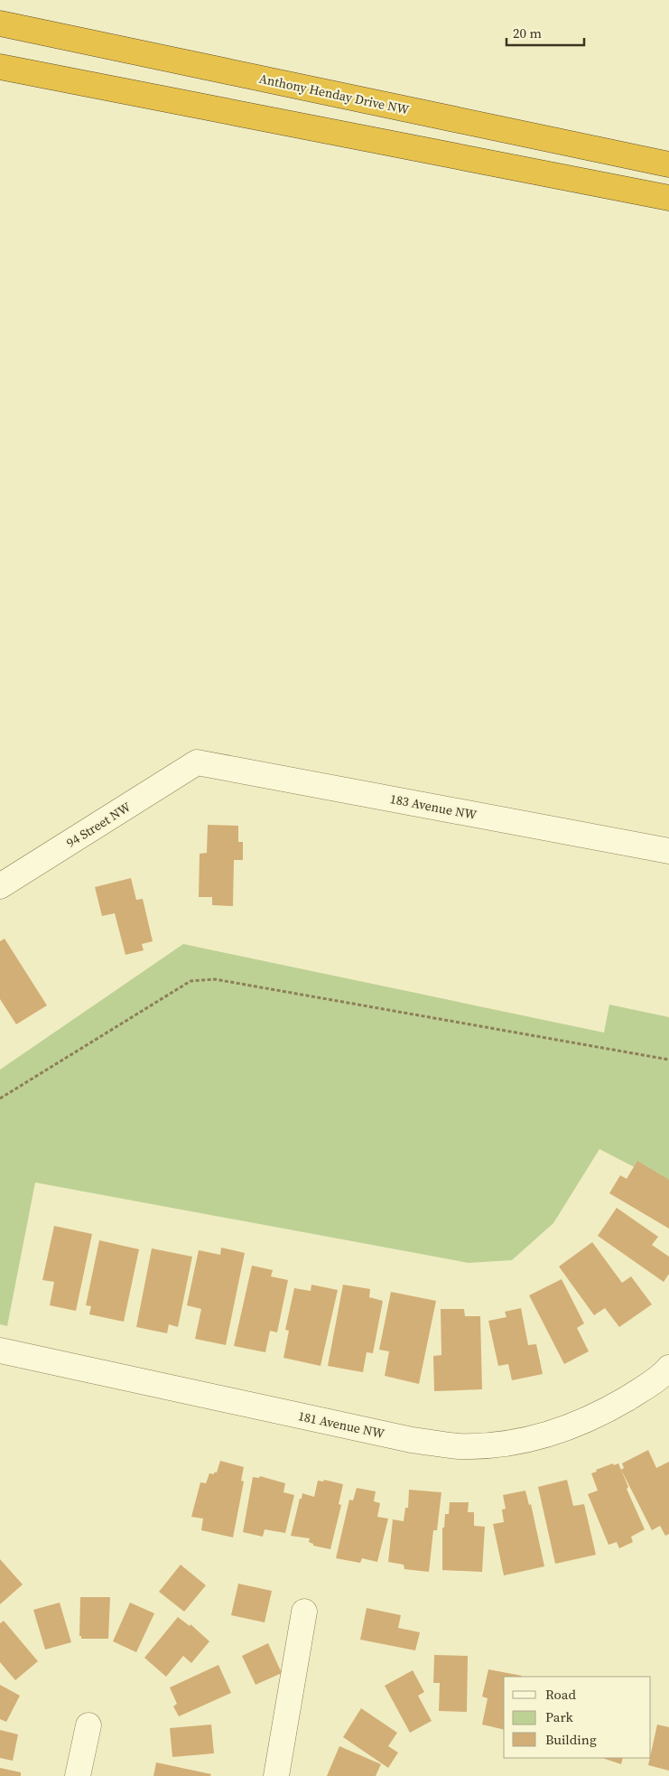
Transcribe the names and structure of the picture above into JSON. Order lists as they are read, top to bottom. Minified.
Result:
{"streets":{"highway":["Anthony Henday Drive NW"],"street":["183 Avenue NW","94 Street NW","181 Avenue NW"]},"crossings":[["183 Avenue NW","94 Street NW"]],"legend":["Road","Park","Building"],"scale_bar":"20 m"}
